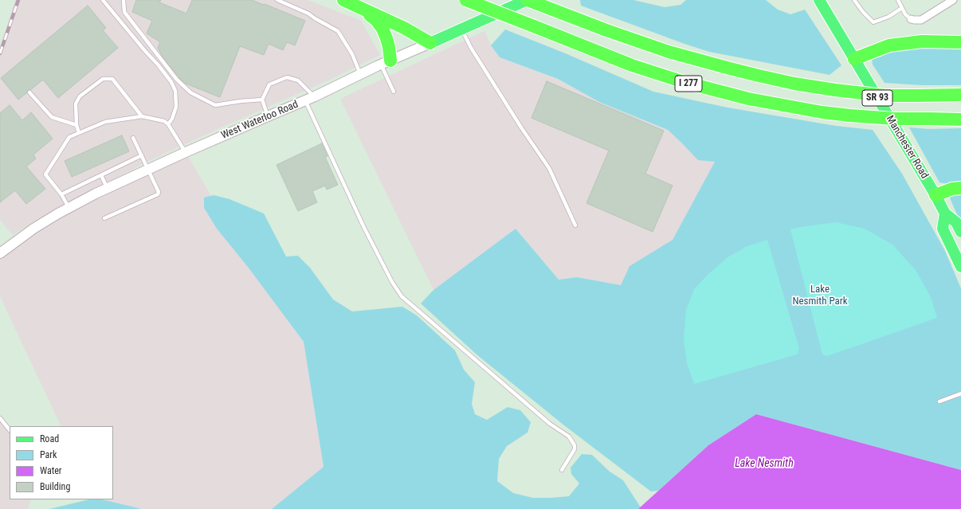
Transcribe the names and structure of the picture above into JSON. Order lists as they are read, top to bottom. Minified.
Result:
{"streets":{"highway":["I 277"],"main road":["SR 93","West Waterloo Road","Manchester Road"]},"crossings":[["I 277","West Waterloo Road"]],"water":["Lake Nesmith"],"parks":["Lake Nesmith Park"],"legend":["Road","Park","Water","Building"]}
